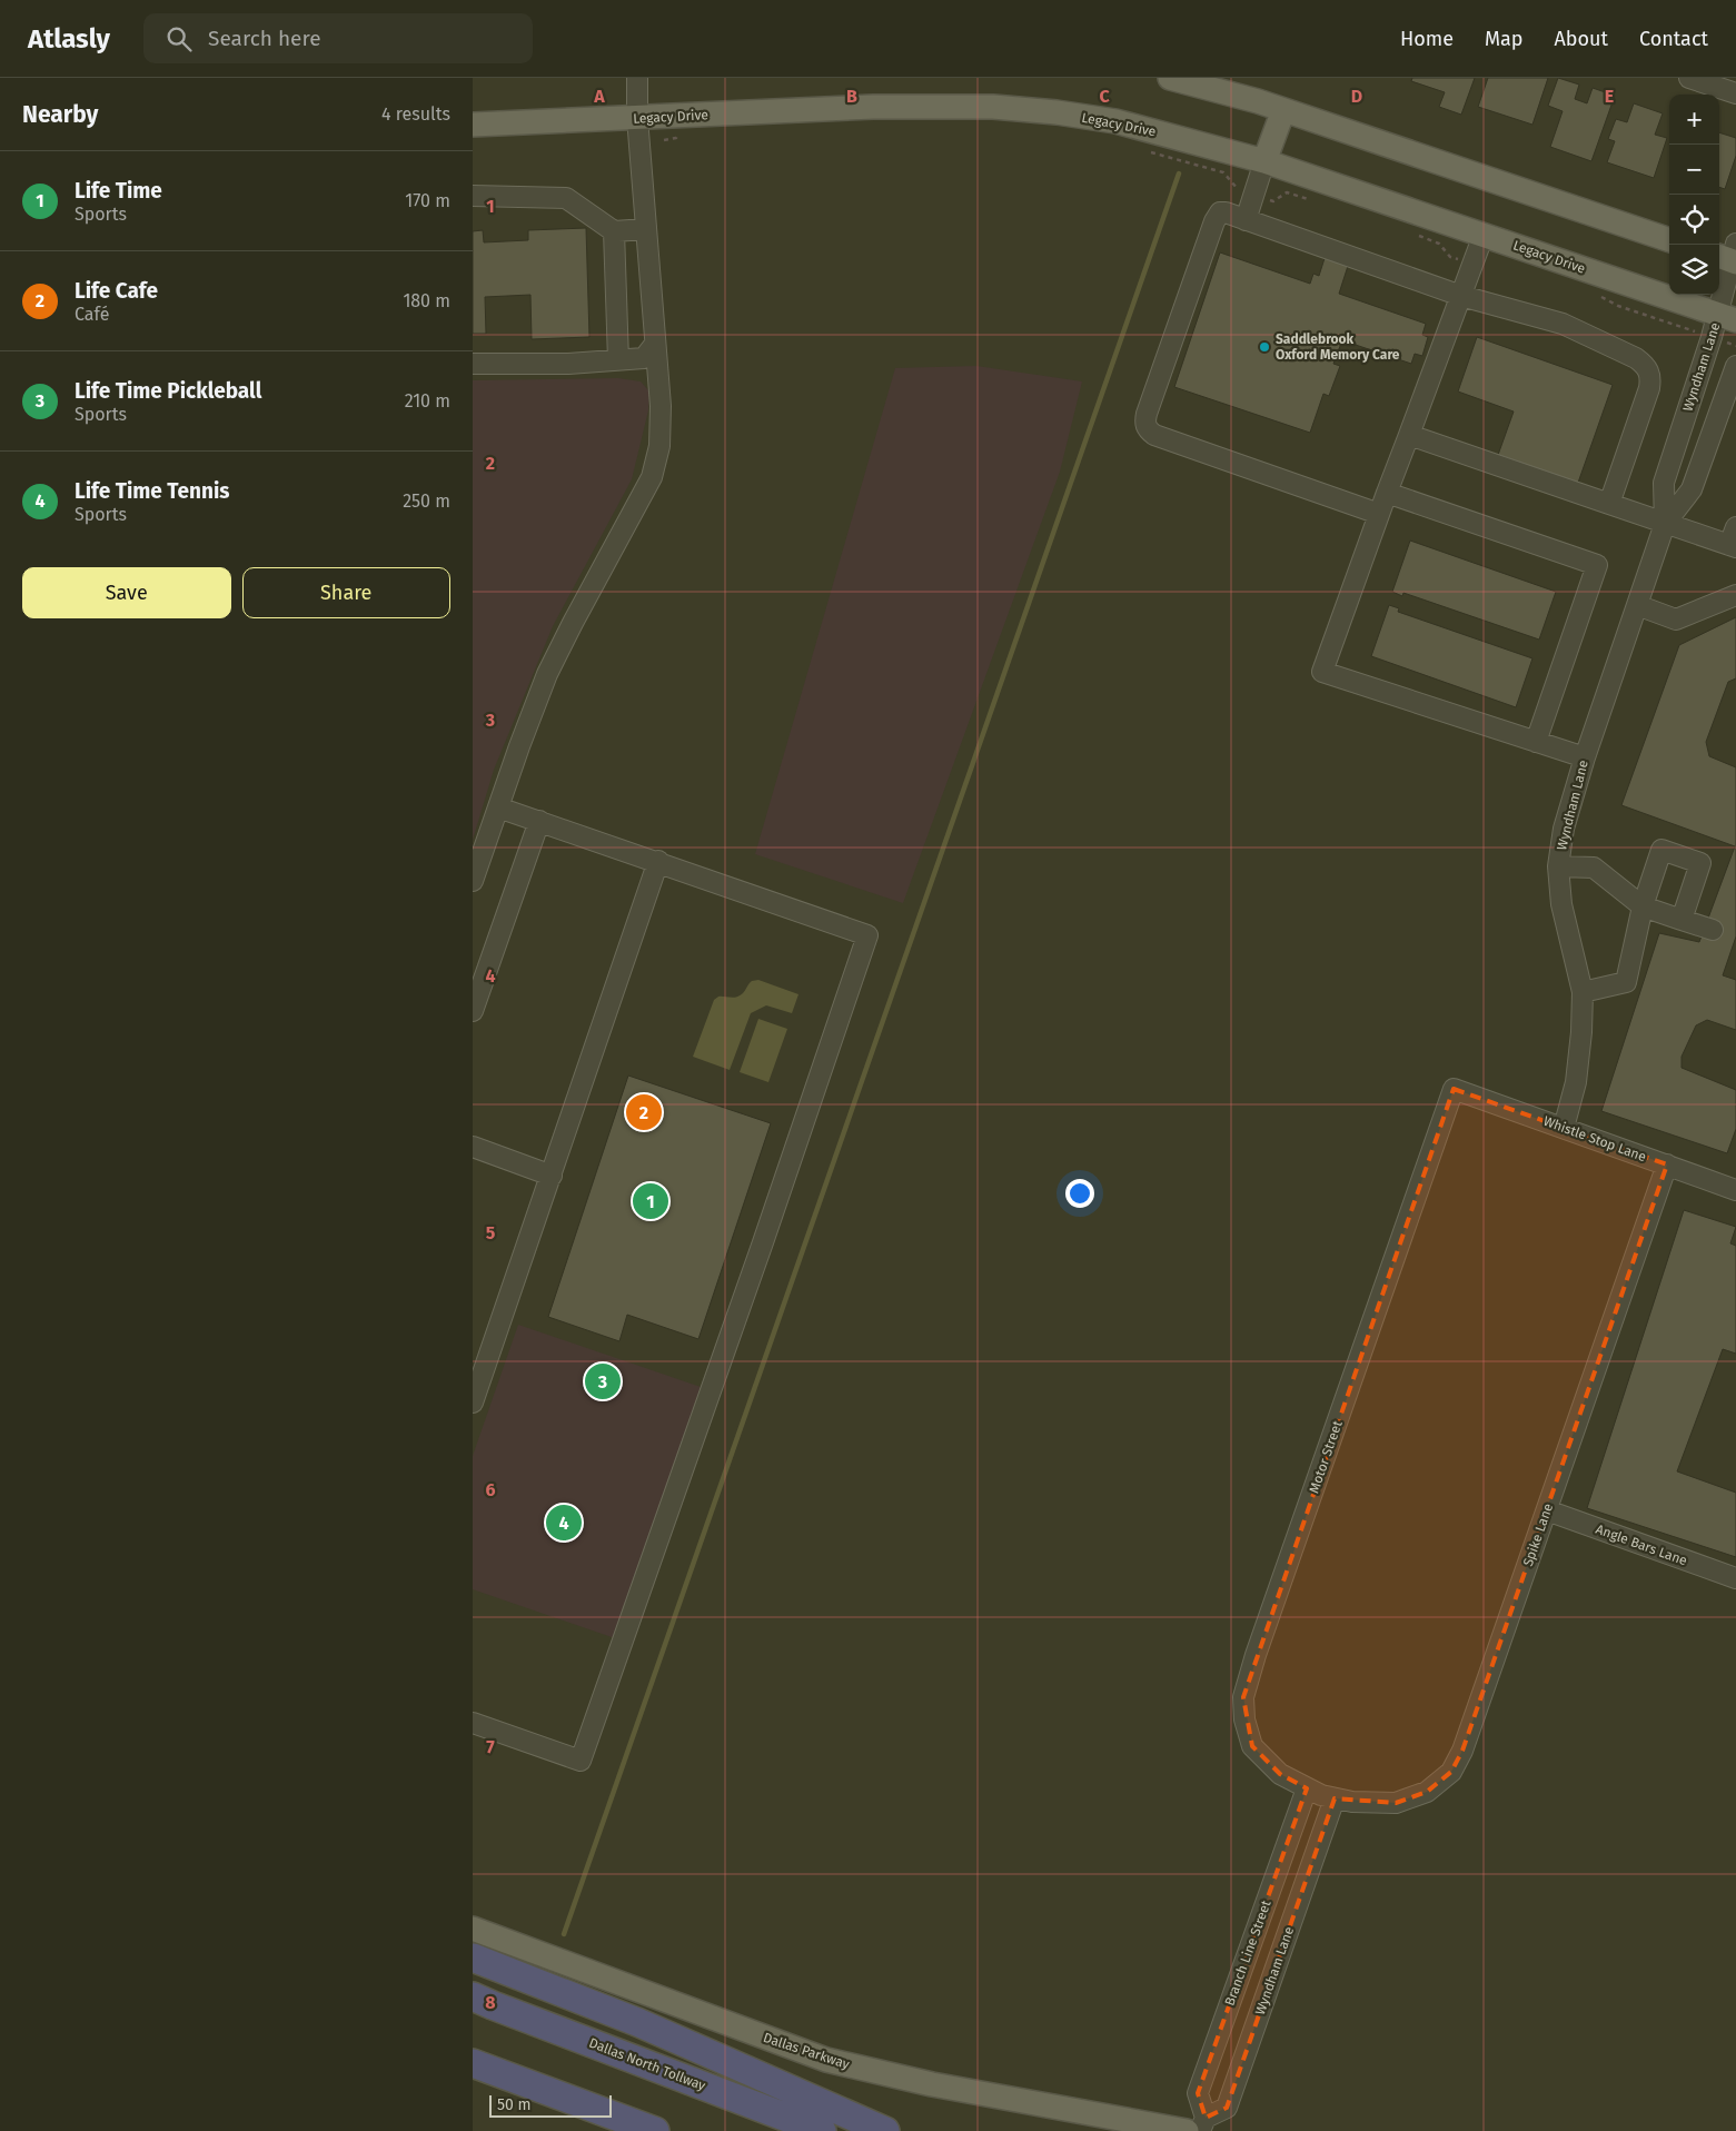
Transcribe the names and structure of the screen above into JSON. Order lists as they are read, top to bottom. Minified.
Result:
{"streets":{"highway":["Dallas North Tollway"],"main road":["Legacy Drive","Dallas Parkway"],"street":["Wyndham Lane","Whistle Stop Lane","Motor Street","Spike Lane","Angle Bars Lane","Branch Line Street"]},"crossings":[["Legacy Drive","Wyndham Lane"],["Wyndham Lane","Whistle Stop Lane"],["Wyndham Lane","Motor Street"],["Wyndham Lane","Spike Lane"],["Wyndham Lane","Branch Line Street"],["Wyndham Lane","Dallas Parkway"],["Whistle Stop Lane","Motor Street"],["Whistle Stop Lane","Spike Lane"],["Motor Street","Spike Lane"],["Motor Street","Branch Line Street"],["Spike Lane","Angle Bars Lane"],["Spike Lane","Branch Line Street"],["Branch Line Street","Dallas Parkway"]],"places":["Saddlebrook Oxford Memory Care"],"scale_bar":"50 m","page":{"header":"Atlasly","search":"Search here","nav":["Home","Map","About","Contact"],"heading":["Nearby","4 results"],"map_buttons":["+","−"],"list":[{"mark":"1","name":"Life Time","note":"Sports","value":"170 m"},{"mark":"2","name":"Life Cafe","note":"Café","value":"180 m"},{"mark":"3","name":"Life Time Pickleball","note":"Sports","value":"210 m"},{"mark":"4","name":"Life Time Tennis","note":"Sports","value":"250 m"}],"buttons":["Save","Share"],"pins":["2","1","3","4"],"scale":"50 m"},"grid":{"columns":["A","B","C","D","E"],"rows":["1","2","3","4","5","6","7","8"]}}
